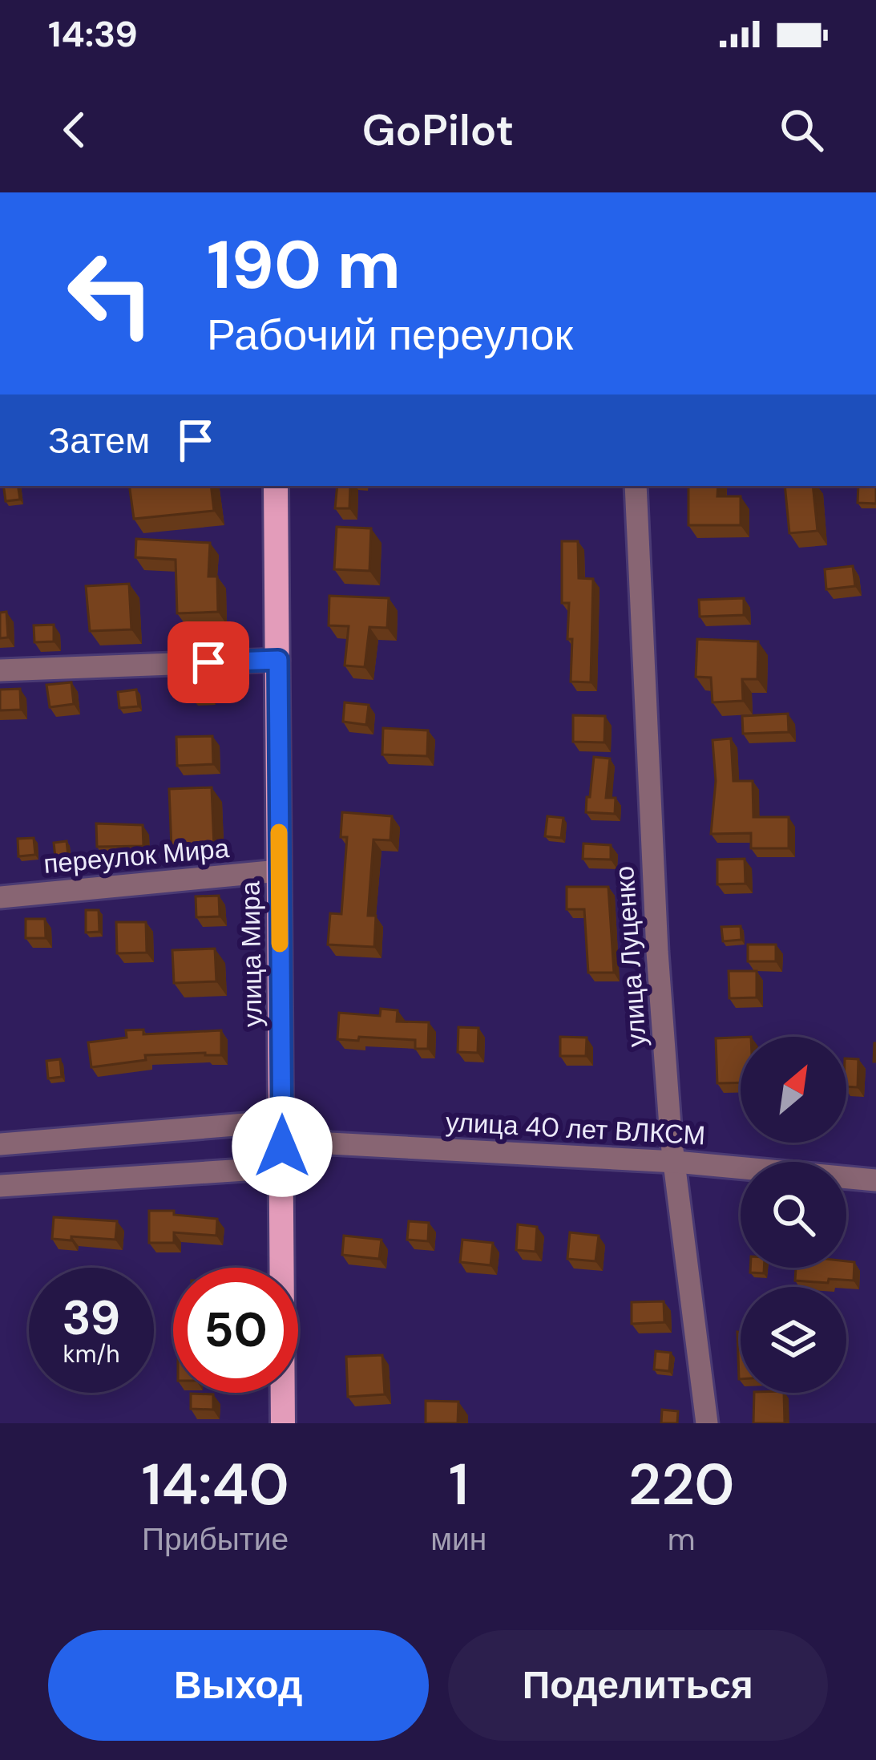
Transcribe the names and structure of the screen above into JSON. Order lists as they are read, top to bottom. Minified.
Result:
{"streets":{"main road":["улица Мира"],"street":["переулок Мира","улица Луценко","улица 40 лет ВЛКСМ"]},"crossings":[["переулок Мира","улица Мира"],["улица Мира","улица 40 лет ВЛКСМ"],["улица Луценко","улица 40 лет ВЛКСМ"]],"north":"top right","page":{"status":"14:39","header":"GoPilot","turn":["190 m","Рабочий переулок"],"then":"Затем","speed":"39 km/h","limit":"50","eta":["14:40","Прибытие","1","мин","220","m"],"buttons":["Выход","Поделиться"]}}
